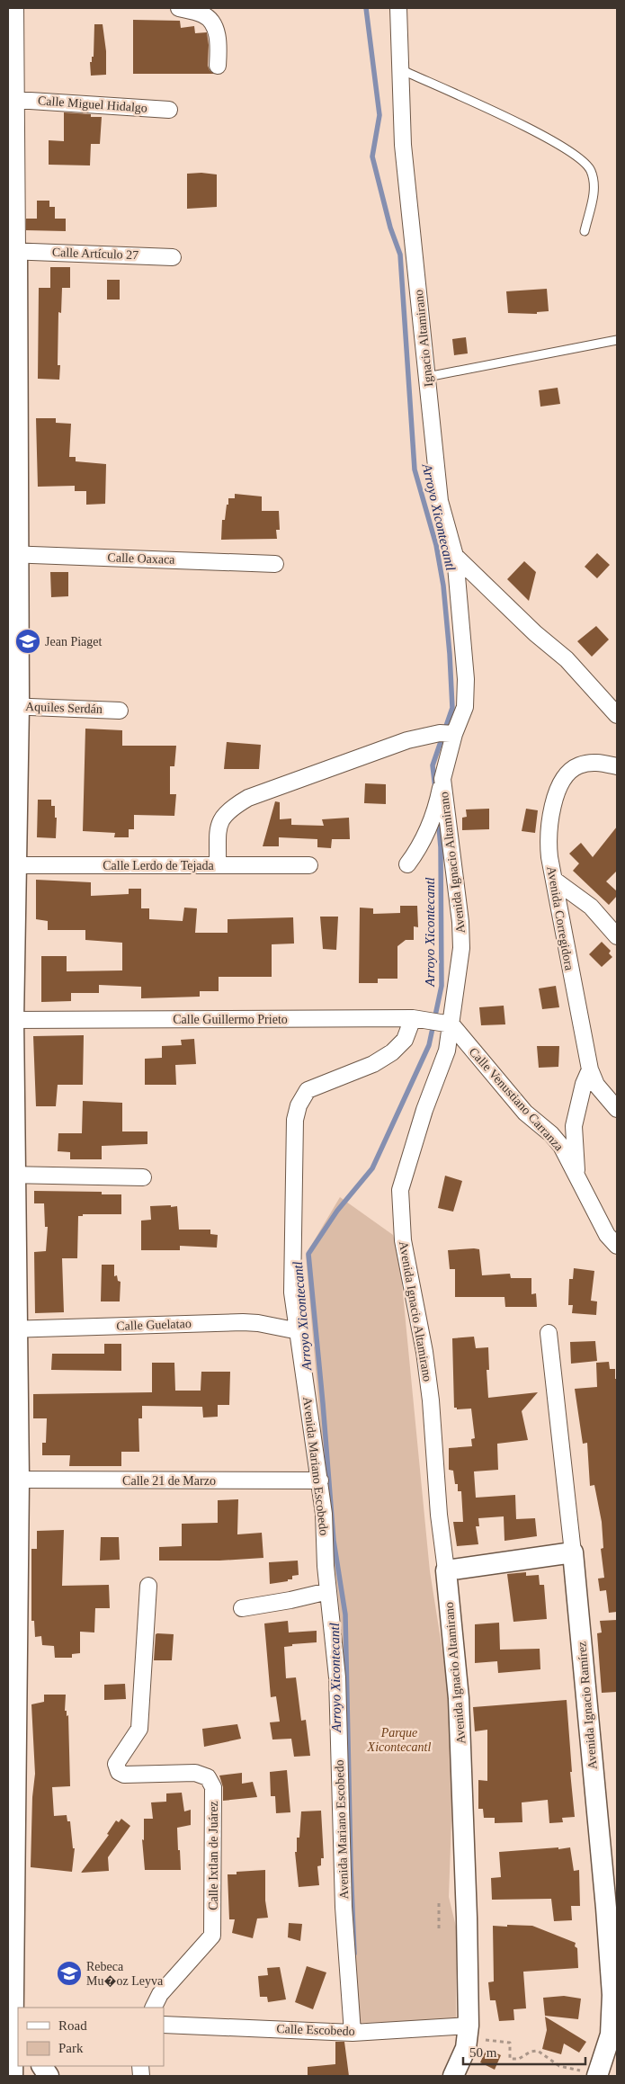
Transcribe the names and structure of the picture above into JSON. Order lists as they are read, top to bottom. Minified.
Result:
{"streets":{"street":["Calle Miguel Hidalgo","Calle Artículo 27","Ignacio Altamirano","Calle Oaxaca","Aquiles Serdán","Avenida Ignacio Altamirano","Calle Lerdo de Tejada","Avenida Corregidora","Calle Guillermo Prieto","Calle Venustiano Carranza","Calle Guelatao","Avenida Mariano Escobedo","Calle 21 de Marzo","Avenida Ignacio Ramírez","Calle Ixtlan de Juárez","Calle Escobedo"]},"crossings":[["Ignacio Altamirano","Avenida Ignacio Altamirano"],["Avenida Ignacio Altamirano","Calle Guillermo Prieto"],["Avenida Ignacio Altamirano","Calle Venustiano Carranza"],["Avenida Ignacio Altamirano","Calle Escobedo"],["Calle Guillermo Prieto","Calle Venustiano Carranza"],["Calle Guillermo Prieto","Avenida Mariano Escobedo"],["Calle Guelatao","Avenida Mariano Escobedo"],["Avenida Mariano Escobedo","Calle 21 de Marzo"],["Avenida Mariano Escobedo","Calle Escobedo"]],"water":["Arroyo Xicontecantl"],"parks":["Parque Xicontecantl"],"places":{"school or university":["Jean Piaget","Rebeca Mu�oz Leyva"]},"legend":["Road","Park"],"scale_bar":"50 m"}
